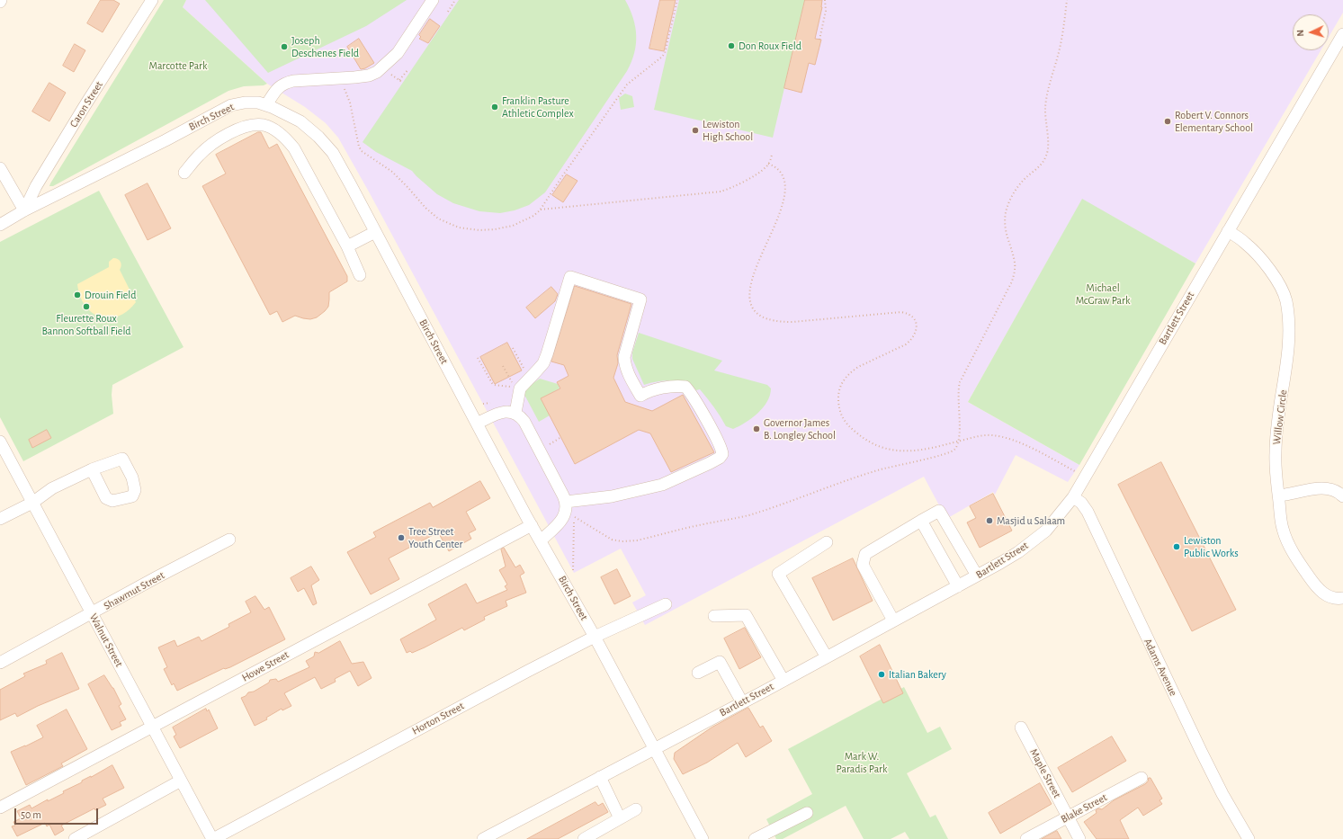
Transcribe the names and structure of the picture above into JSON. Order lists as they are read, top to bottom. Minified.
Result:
{"streets":{"street":["Caron Street","Birch Street","Bartlett Street","Willow Circle","Shawmut Street","Walnut Street","Howe Street","Adams Avenue","Horton Street","Maple Street","Blake Street"]},"crossings":[["Caron Street","Birch Street"],["Birch Street","Bartlett Street"],["Birch Street","Howe Street"],["Birch Street","Horton Street"],["Bartlett Street","Willow Circle"],["Bartlett Street","Adams Avenue"],["Shawmut Street","Walnut Street"],["Walnut Street","Howe Street"],["Walnut Street","Horton Street"],["Maple Street","Blake Street"]],"parks":["Marcotte Park","Michael McGraw Park","Mark W. Paradis Park"],"places":["Don Roux Field","Joseph Deschenes Field","Franklin Pasture Athletic Complex","Robert V. Connors Elementary School","Lewiston High School","Drouin Field","Fleurette Roux Bannon Softball Field","Governor James B. Longley School","Masjid u Salaam","Tree Street Youth Center","Lewiston Public Works","Italian Bakery"],"scale_bar":"50 m","north":"left"}
